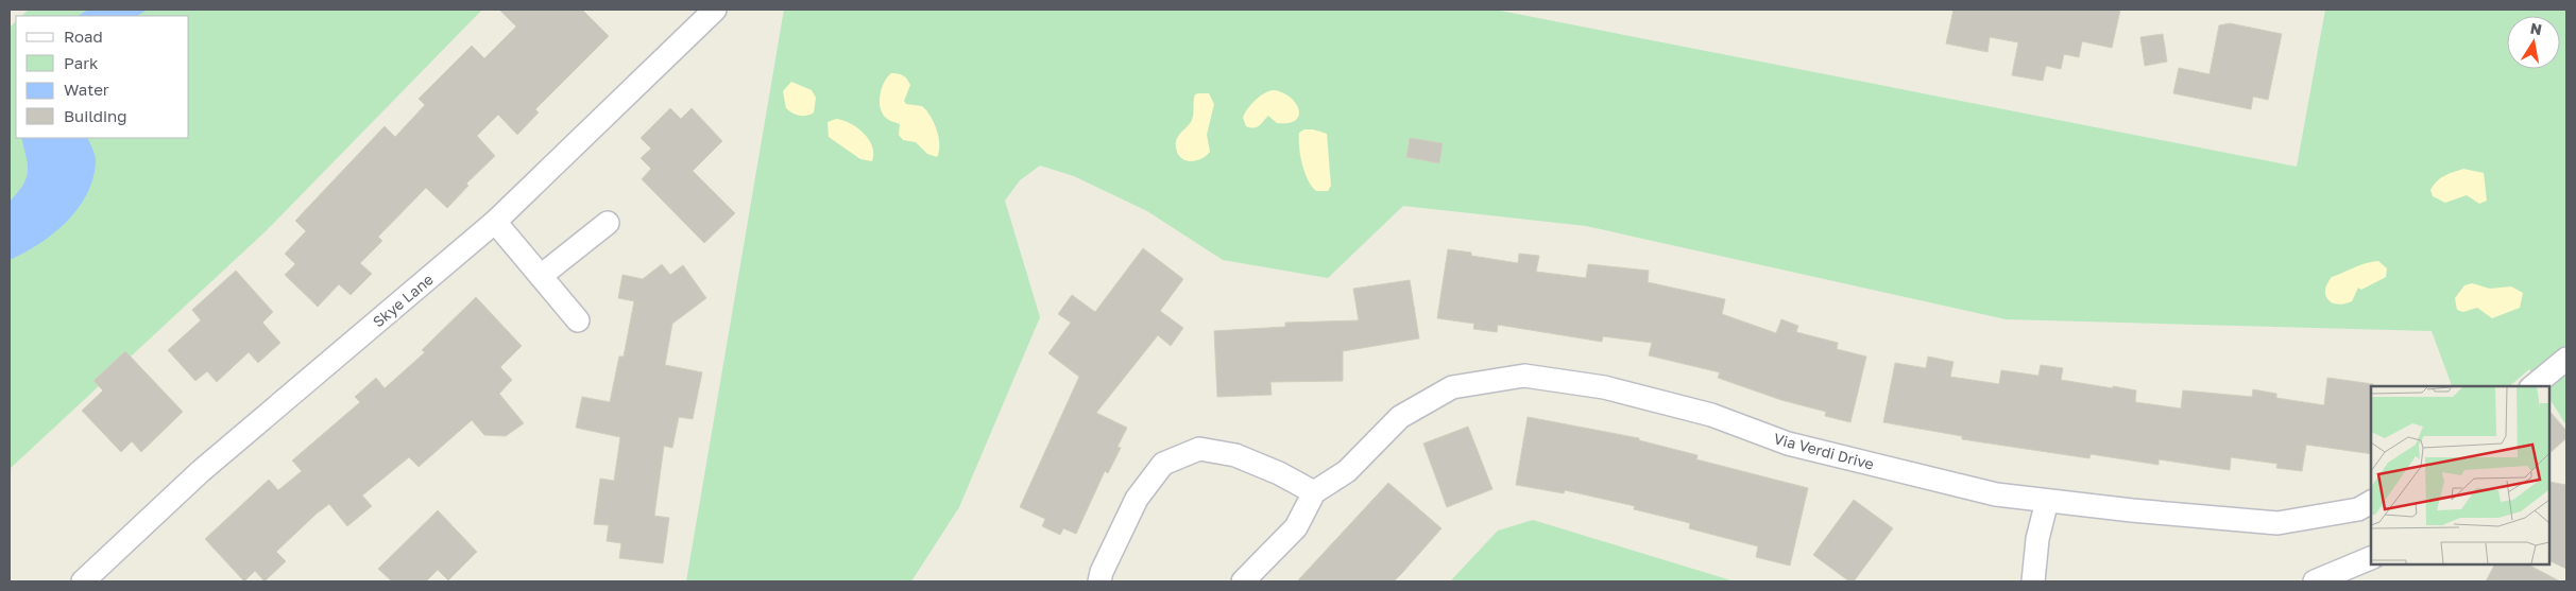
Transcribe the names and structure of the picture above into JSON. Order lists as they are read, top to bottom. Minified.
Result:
{"streets":{"street":["Skye Lane","Via Verdi Drive"]},"legend":["Road","Park","Water","Building"],"north":"top"}
